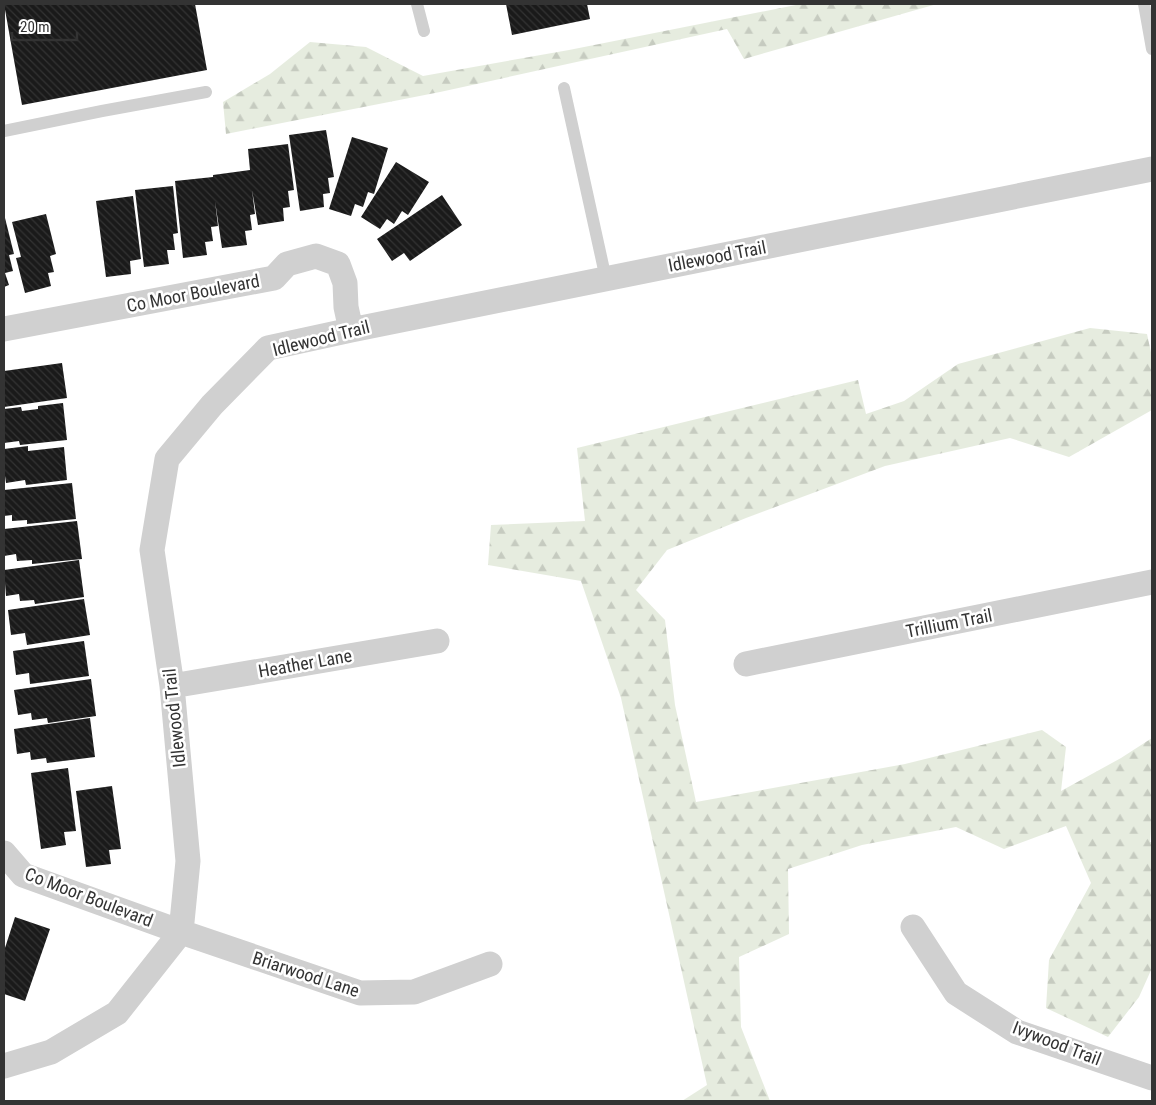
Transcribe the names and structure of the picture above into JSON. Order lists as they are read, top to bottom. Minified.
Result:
{"streets":{"street":["Idlewood Trail","Co Moor Boulevard","Trillium Trail","Heather Lane","Briarwood Lane","Ivywood Trail"]},"crossings":[["Idlewood Trail","Co Moor Boulevard"],["Idlewood Trail","Heather Lane"],["Idlewood Trail","Briarwood Lane"],["Co Moor Boulevard","Briarwood Lane"]],"scale_bar":"20 m"}
